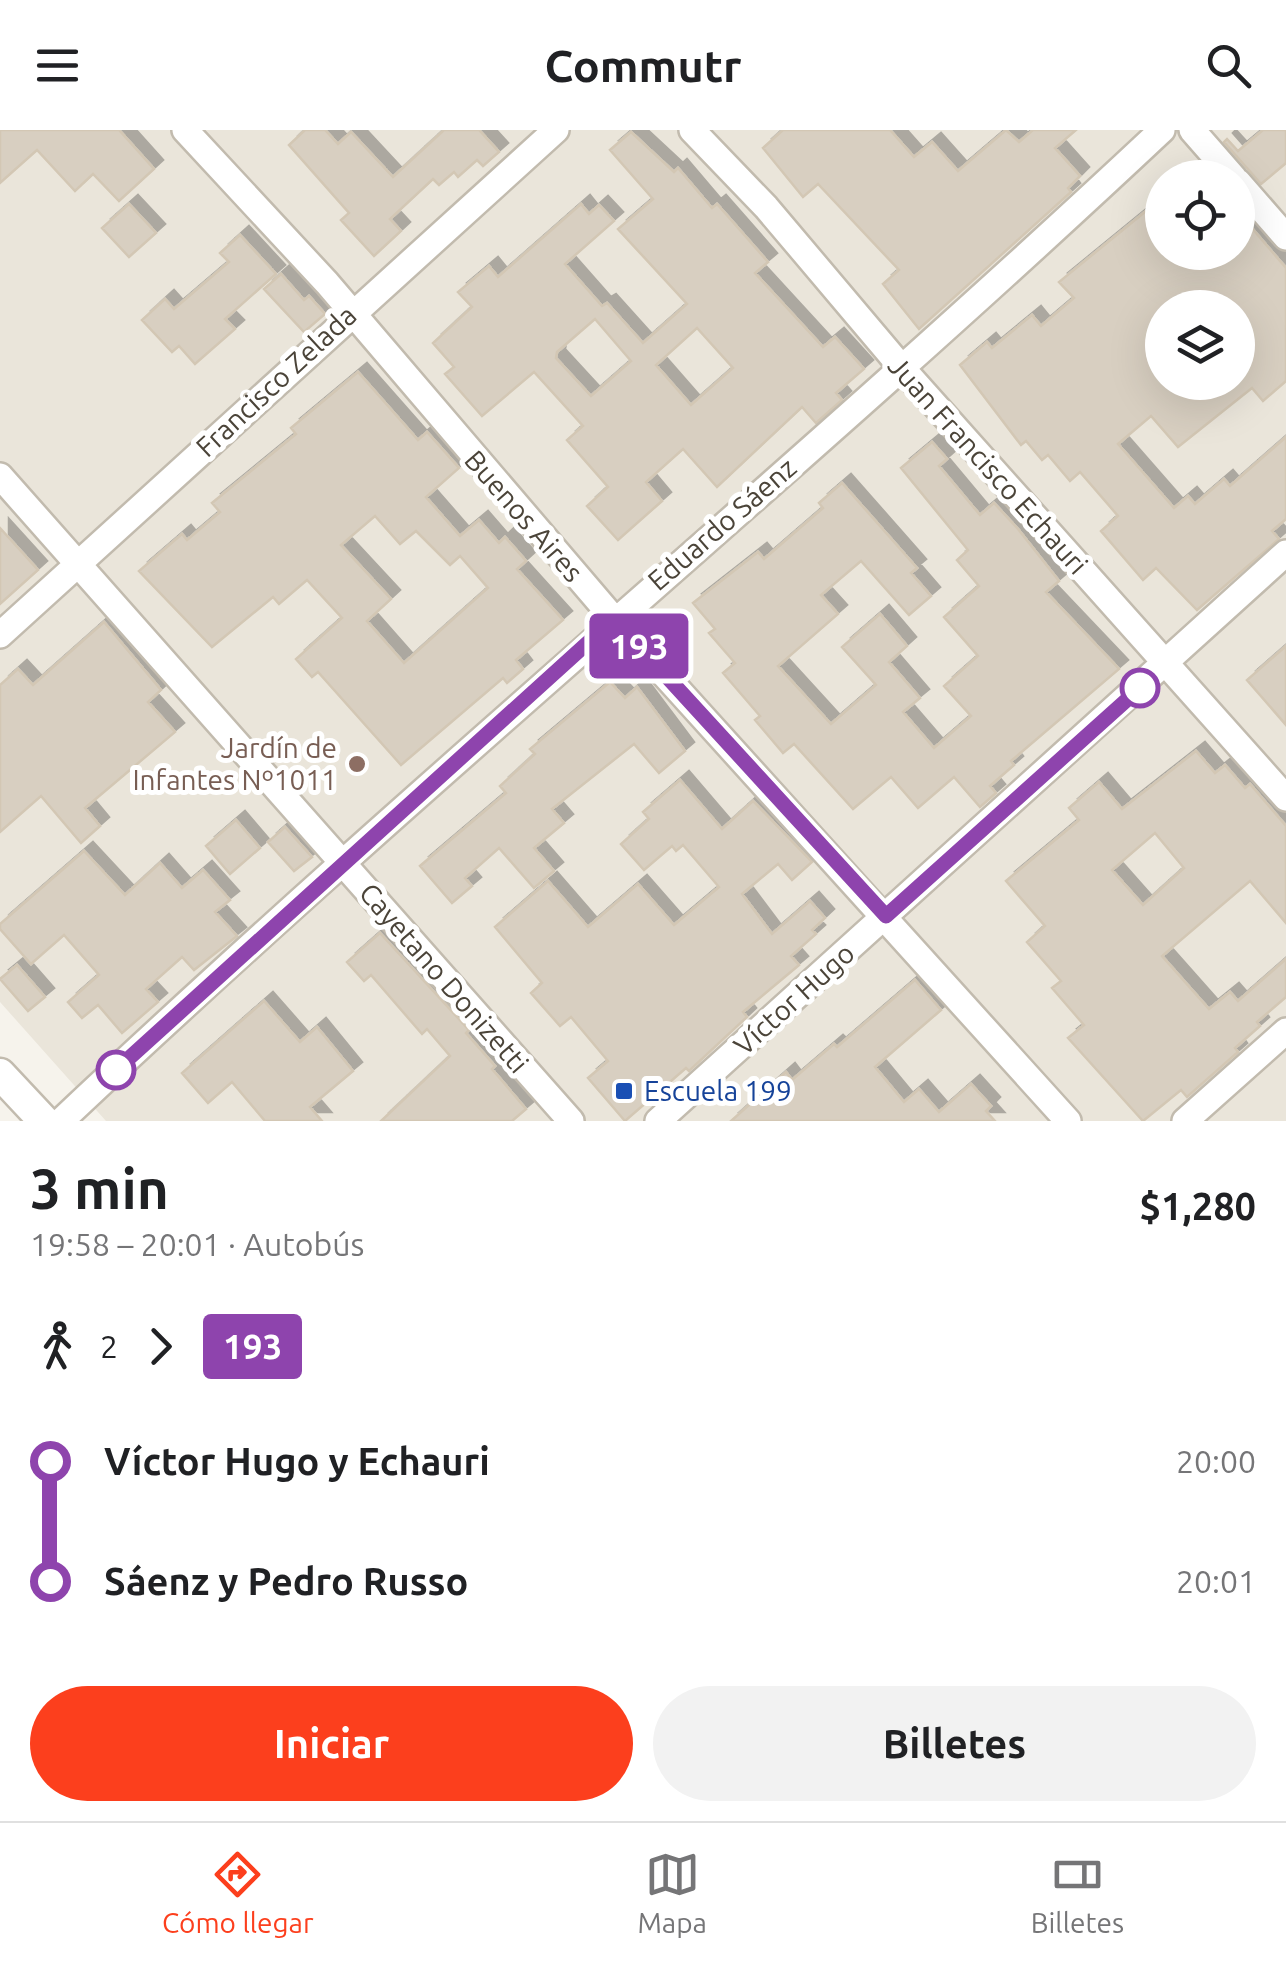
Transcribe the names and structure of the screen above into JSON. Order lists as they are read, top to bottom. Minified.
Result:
{"streets":{"street":["Francisco Zelada","Juan Francisco Echauri","Buenos Aires","Eduardo Sáenz","Cayetano Donizetti","Víctor Hugo"]},"crossings":[["Francisco Zelada","Buenos Aires"],["Francisco Zelada","Cayetano Donizetti"],["Juan Francisco Echauri","Eduardo Sáenz"],["Juan Francisco Echauri","Víctor Hugo"],["Buenos Aires","Eduardo Sáenz"],["Buenos Aires","Víctor Hugo"],["Eduardo Sáenz","Cayetano Donizetti"]],"places":{"other":["Jardín de Infantes Nº1011"],"transit":["Escuela 199"]},"lines":["bus line 193"],"page":{"header":"Commutr","on_map":"193","heading":["3 min","19:58 – 20:01 · Autobús","$1,280"],"legs":["2","193"],"list":[{"name":"Víctor Hugo y Echauri","value":"20:00"},{"name":"Sáenz y Pedro Russo","value":"20:01"}],"buttons":["Iniciar","Billetes"],"tabs":["Cómo llegar","Mapa","Billetes"]}}
